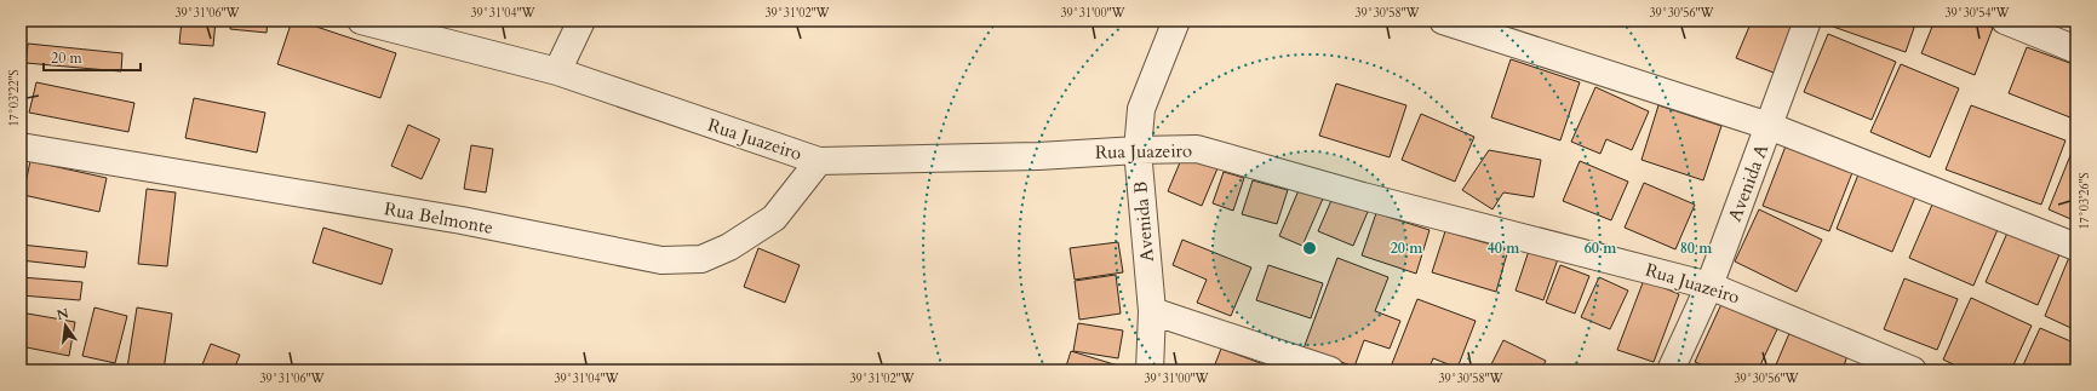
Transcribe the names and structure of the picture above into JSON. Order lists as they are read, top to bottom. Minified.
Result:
{"streets":{"street":["Rua Juazeiro","Avenida A","Rua Belmonte","Avenida B"]},"crossings":[["Rua Juazeiro","Avenida A"],["Rua Juazeiro","Rua Belmonte"],["Rua Juazeiro","Avenida B"]],"scale_bar":"20 m","north":"top","coordinates":["39°31'06\"W","39°31'04\"W","39°31'02\"W","39°31'00\"W","39°30'58\"W","39°30'56\"W","39°30'54\"W","17°03'22\"S","17°03'26\"S"],"rings":["20 m","40 m","60 m","80 m"]}
